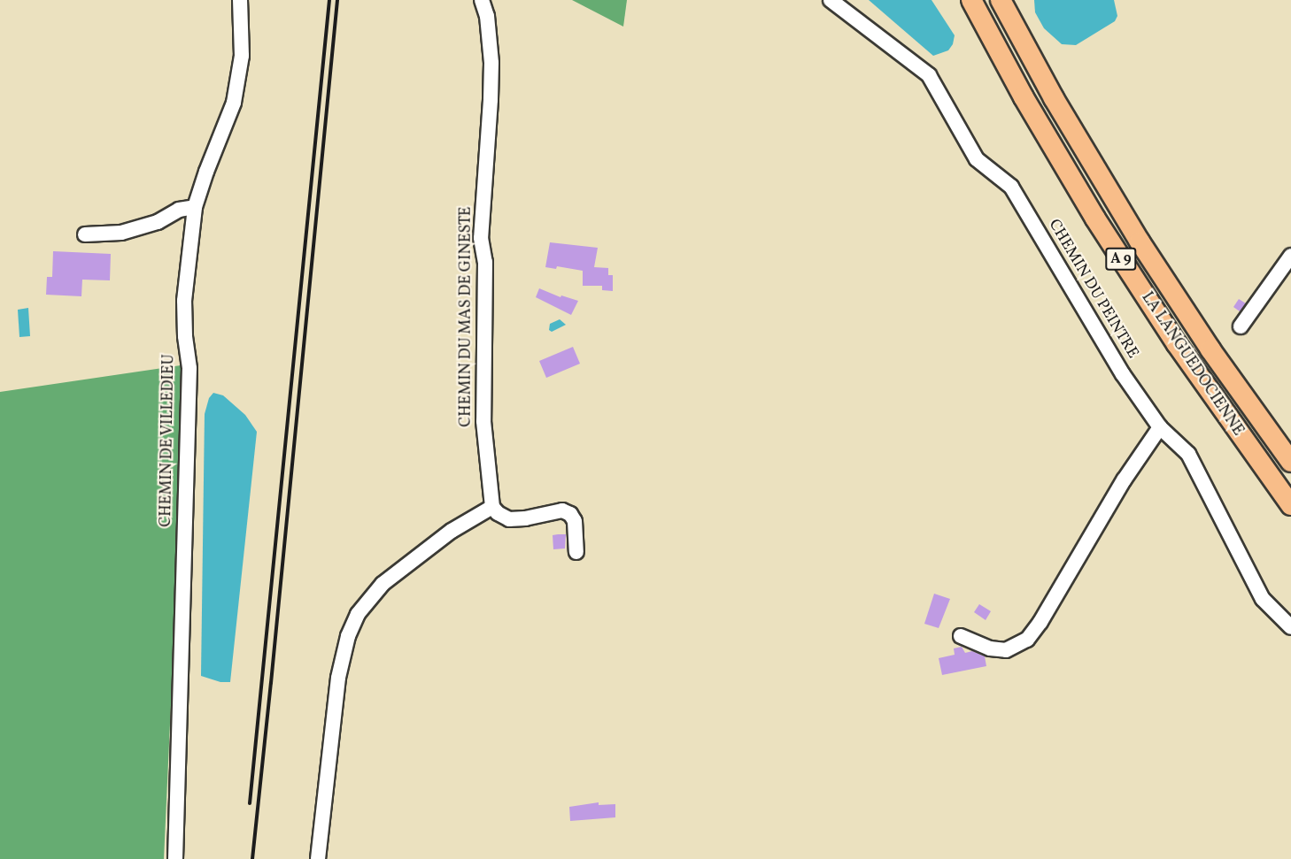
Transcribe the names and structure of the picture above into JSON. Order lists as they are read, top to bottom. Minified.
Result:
{"streets":{"highway":["A 9","LA LANGUEDOCIENNE"],"street":["CHEMIN DU PEINTRE","CHEMIN DU MAS DE GINESTE","CHEMIN DE VILLEDIEU"]}}
